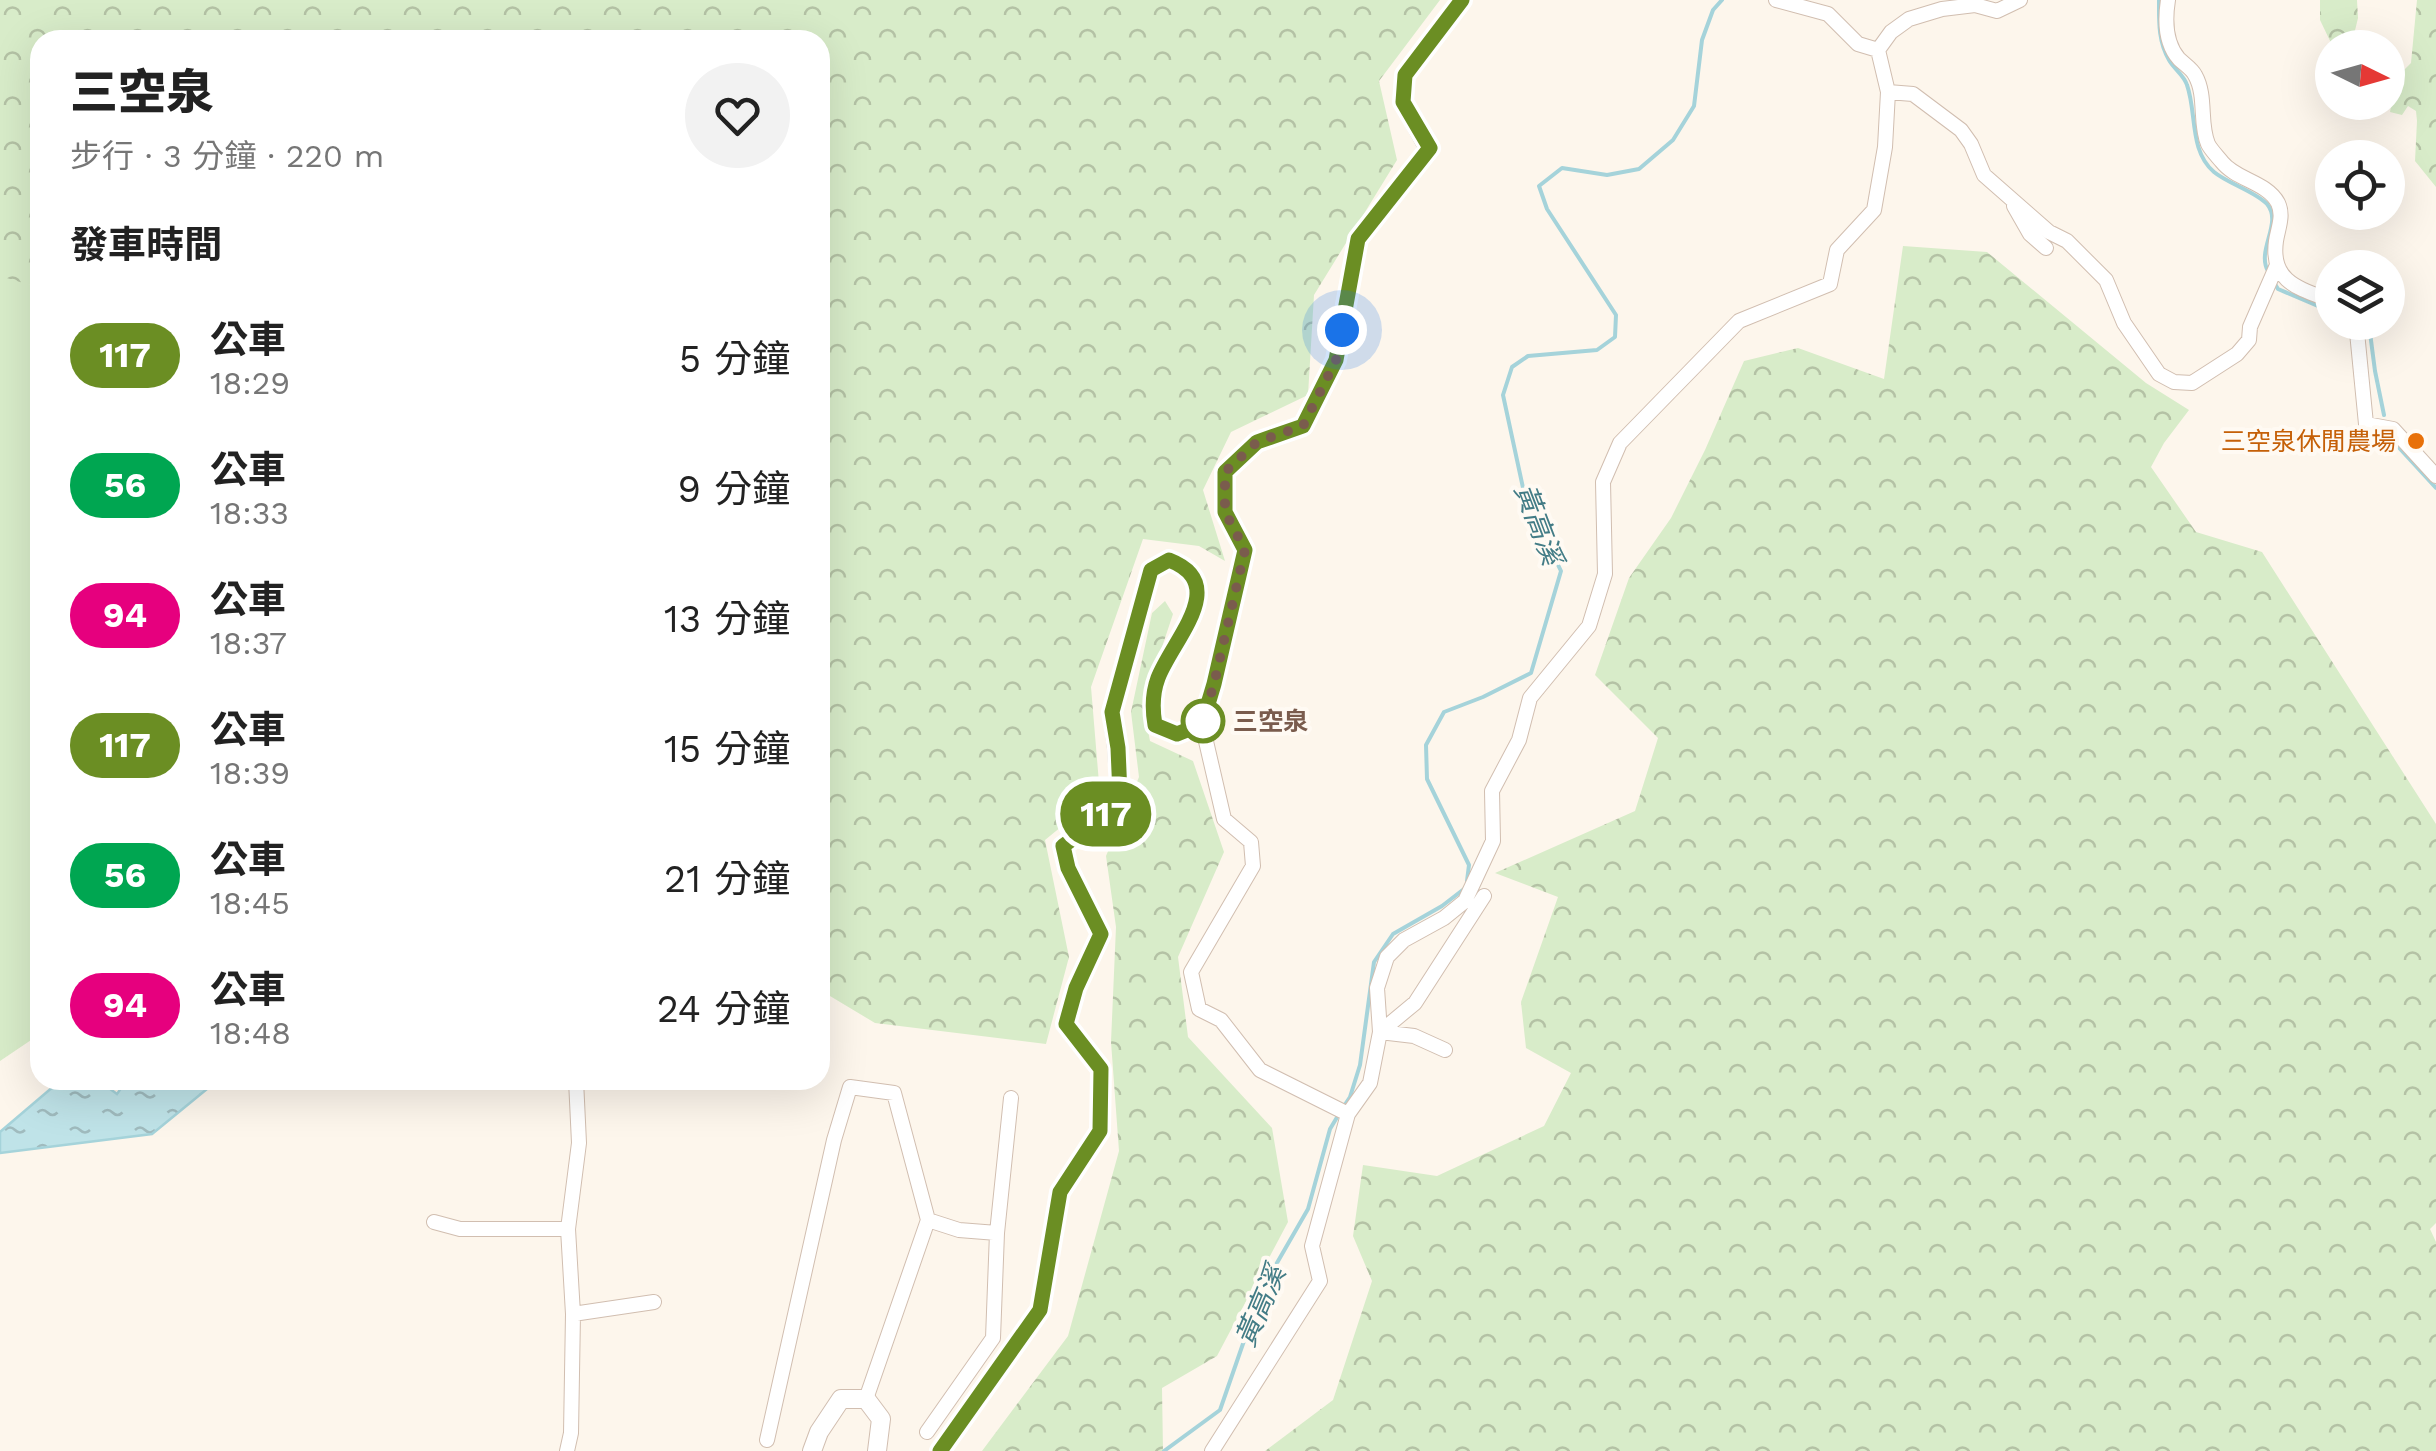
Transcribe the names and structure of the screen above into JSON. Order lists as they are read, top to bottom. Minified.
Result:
{"water":["黃高溪"],"places":["三空泉休閒農場","三空泉"],"lines":["bus line 117"],"north":"right","page":{"on_map":"117","heading":[["三空泉","步行 · 3 分鐘 · 220 m"],"發車時間"],"list":[{"mark":"117","name":"公車","note":"18:29","value":"5 分鐘"},{"mark":"56","name":"公車","note":"18:33","value":"9 分鐘"},{"mark":"94","name":"公車","note":"18:37","value":"13 分鐘"},{"mark":"117","name":"公車","note":"18:39","value":"15 分鐘"},{"mark":"56","name":"公車","note":"18:45","value":"21 分鐘"},{"mark":"94","name":"公車","note":"18:48","value":"24 分鐘"}]}}
